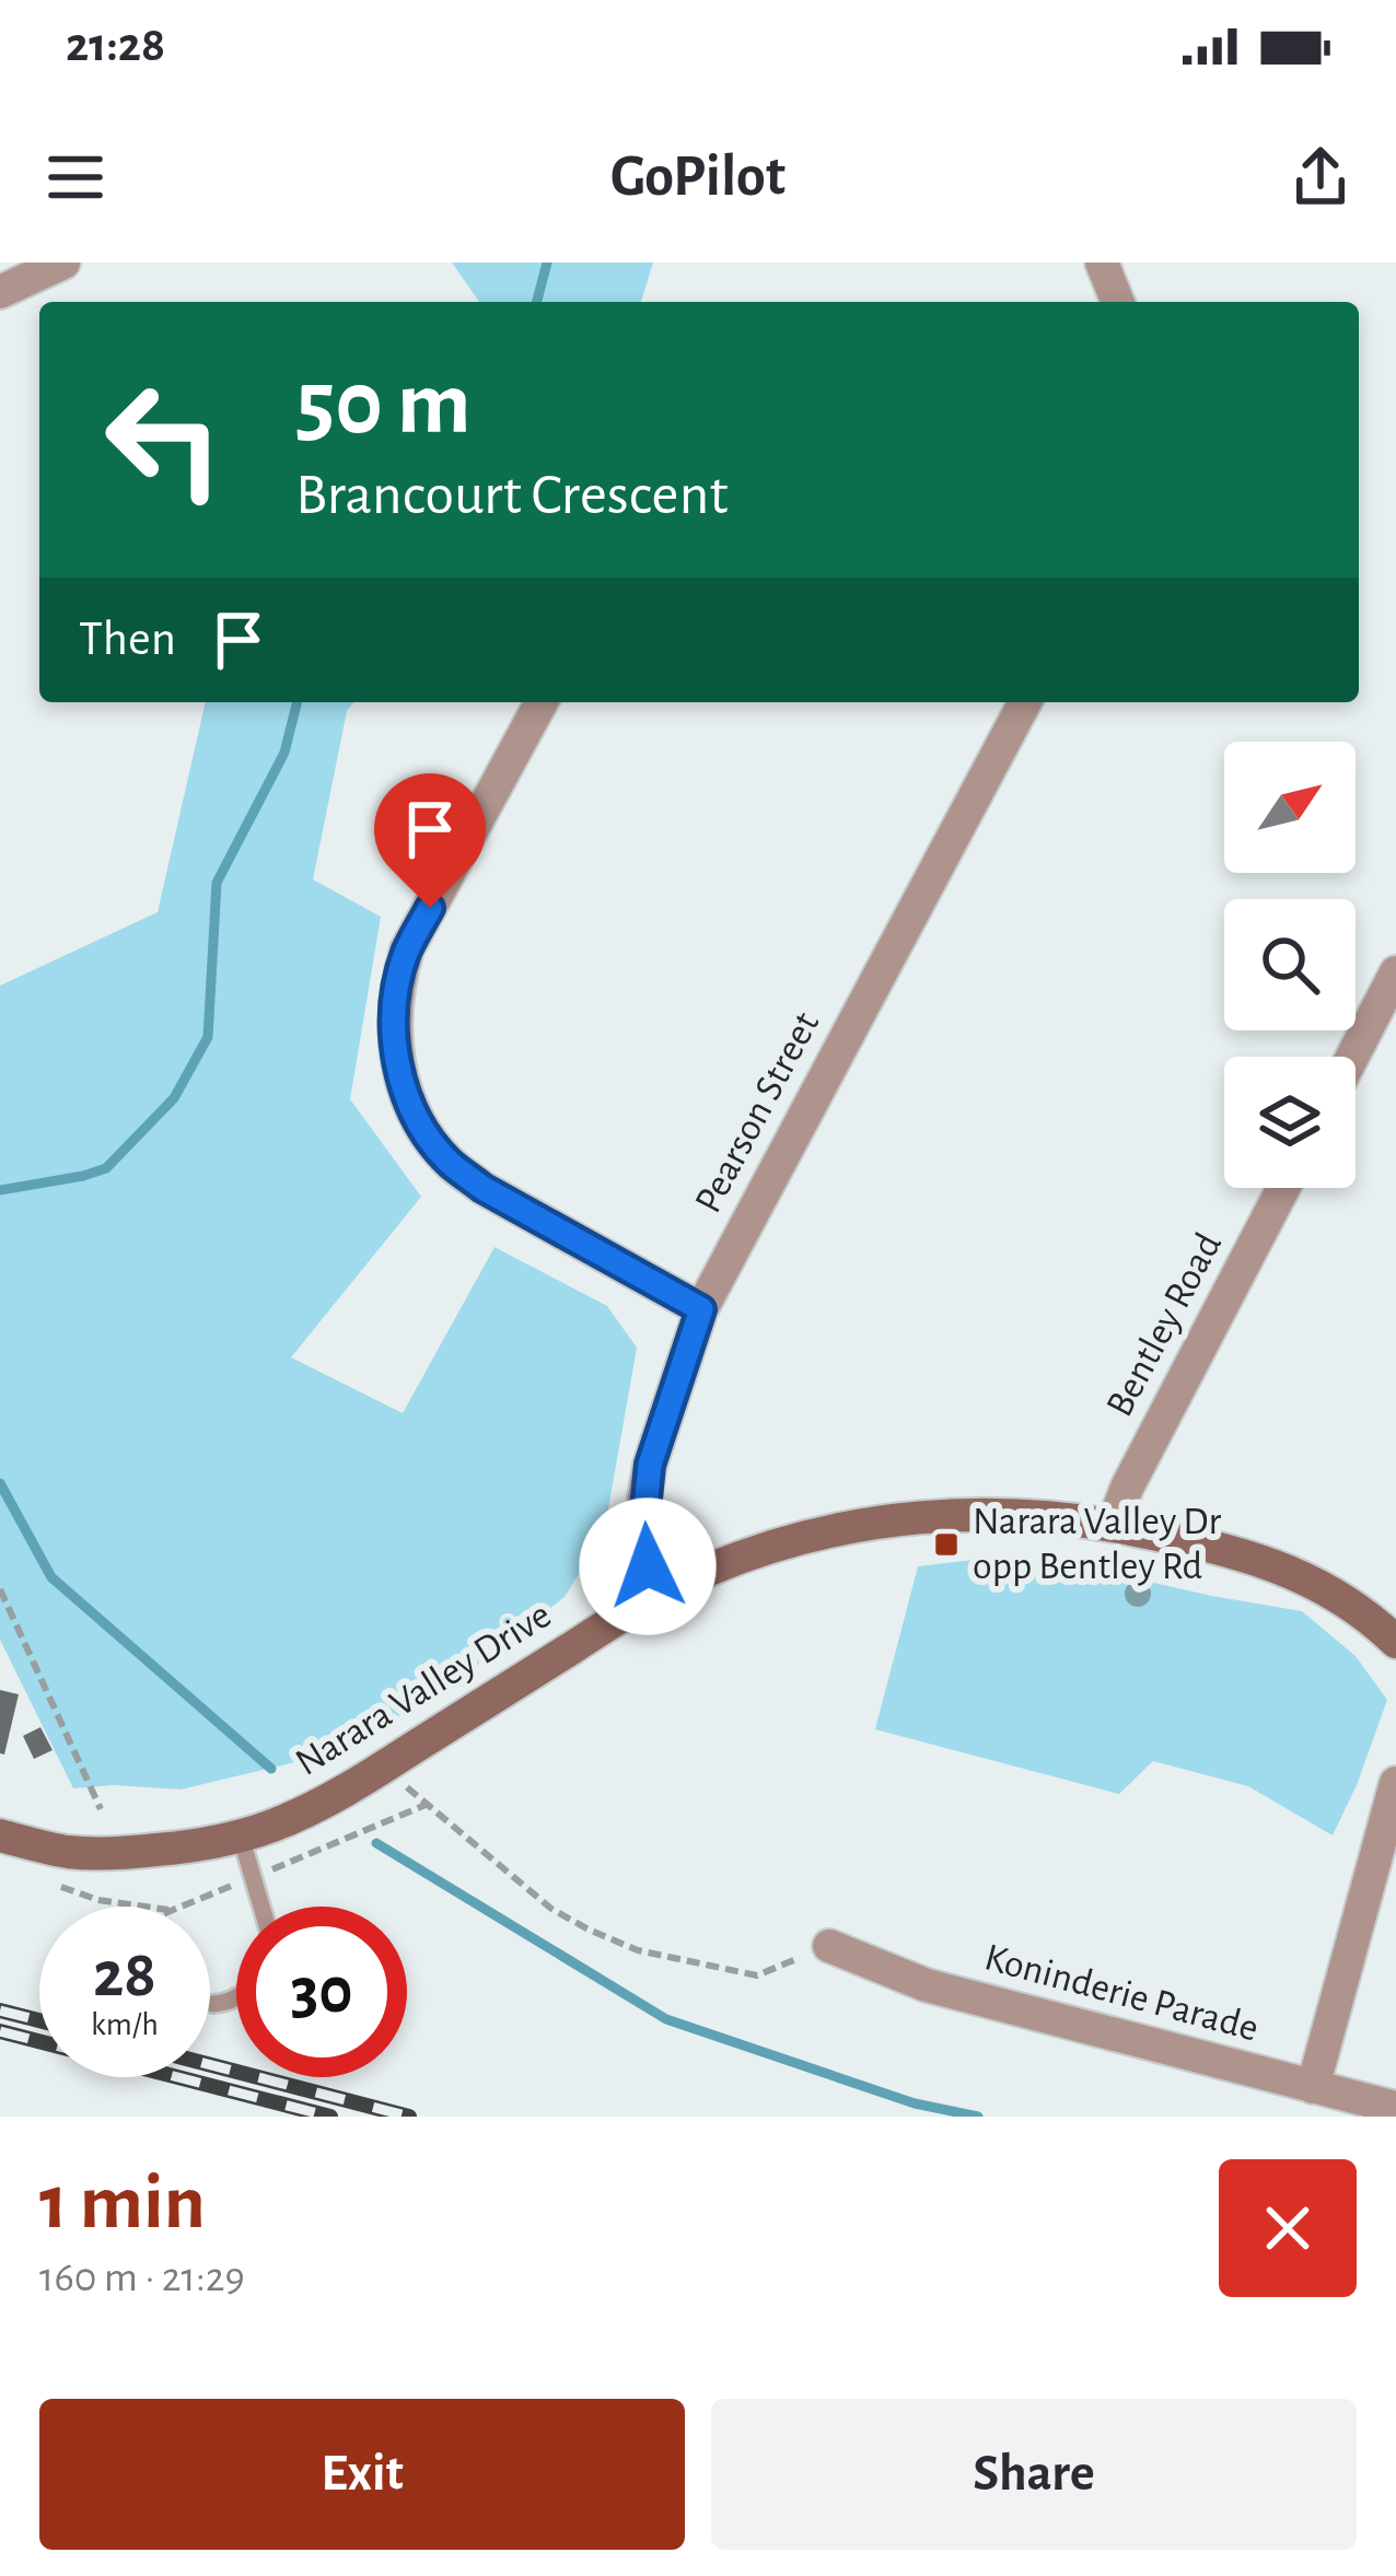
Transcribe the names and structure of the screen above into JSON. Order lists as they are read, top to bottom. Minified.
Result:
{"streets":{"main road":["Narara Valley Drive"],"street":["Pearson Street","Bentley Road","Koninderie Parade"]},"crossings":[["Pearson Street","Narara Valley Drive"],["Bentley Road","Narara Valley Drive"]],"places":{"transit":["Narara Valley Dr opp Bentley Rd"]},"north":"top right","page":{"status":"21:28","header":"GoPilot","turn":["50 m","Brancourt Crescent"],"then":"Then","speed":"28 km/h","limit":"30","heading":["1 min","160 m · 21:29"],"buttons":["Exit","Share"]}}
